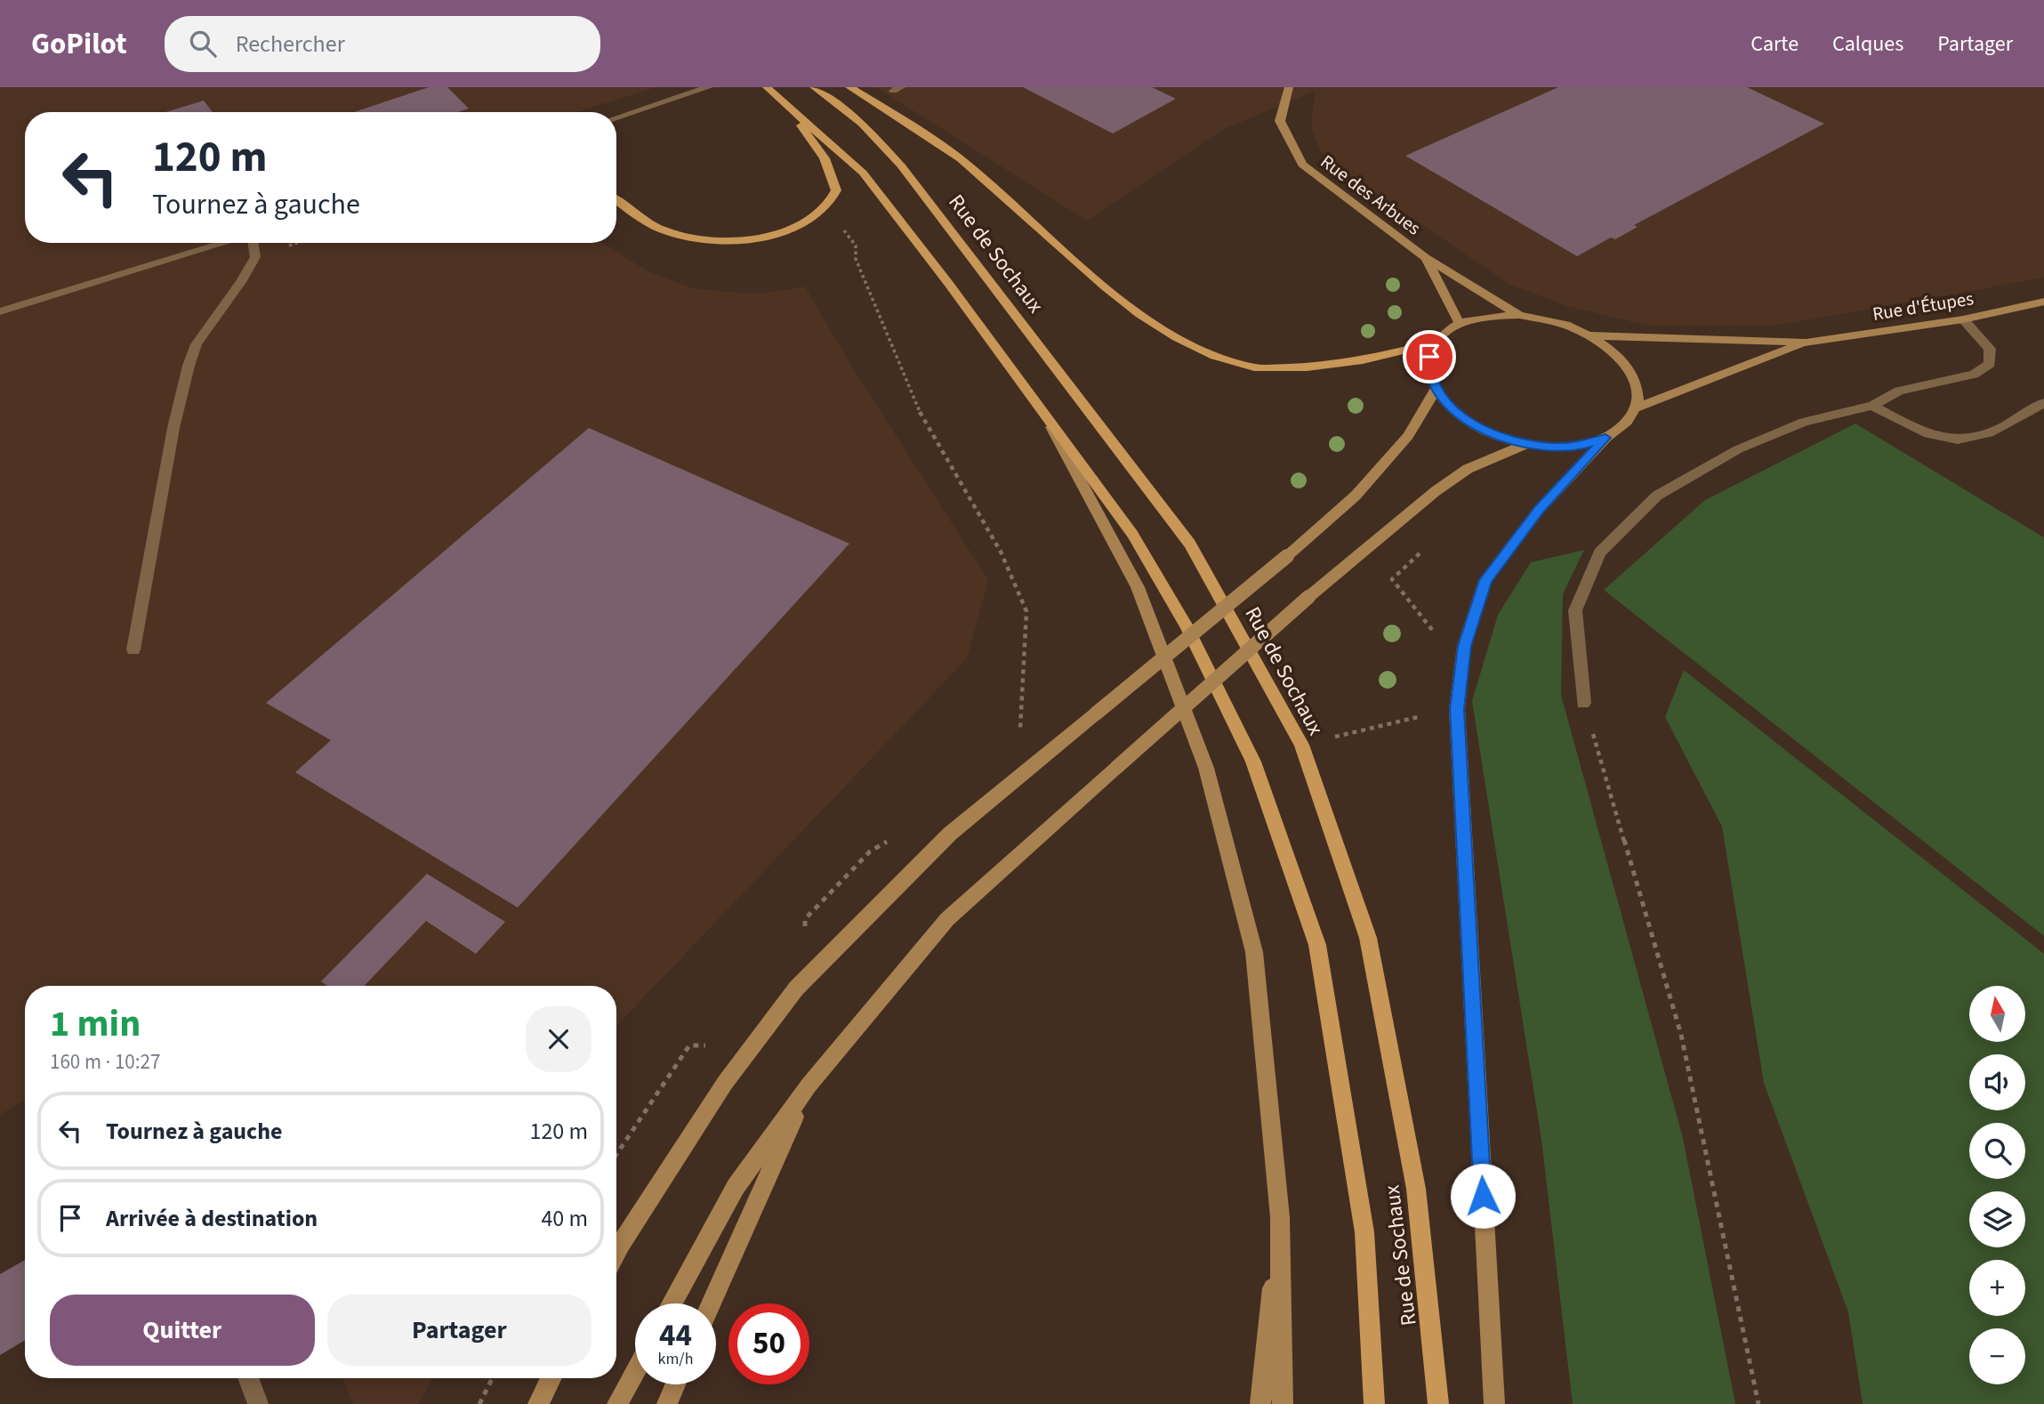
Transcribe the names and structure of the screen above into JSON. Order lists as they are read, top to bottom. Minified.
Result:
{"streets":{"main road":["Rue des Arbues","Rue de Sochaux","Rue d'Étupes"]},"crossings":[["Rue des Arbues","Rue d'Étupes"]],"north":"top","page":{"header":"GoPilot","search":"Rechercher","nav":["Carte","Calques","Partager"],"turn":["120 m","Tournez à gauche"],"map_buttons":["+","−"],"heading":["1 min","160 m · 10:27"],"list":[{"name":"Tournez à gauche","value":"120 m"},{"name":"Arrivée à destination","value":"40 m"}],"buttons":["Quitter","Partager"],"speed":"44 km/h","limit":"50"}}
